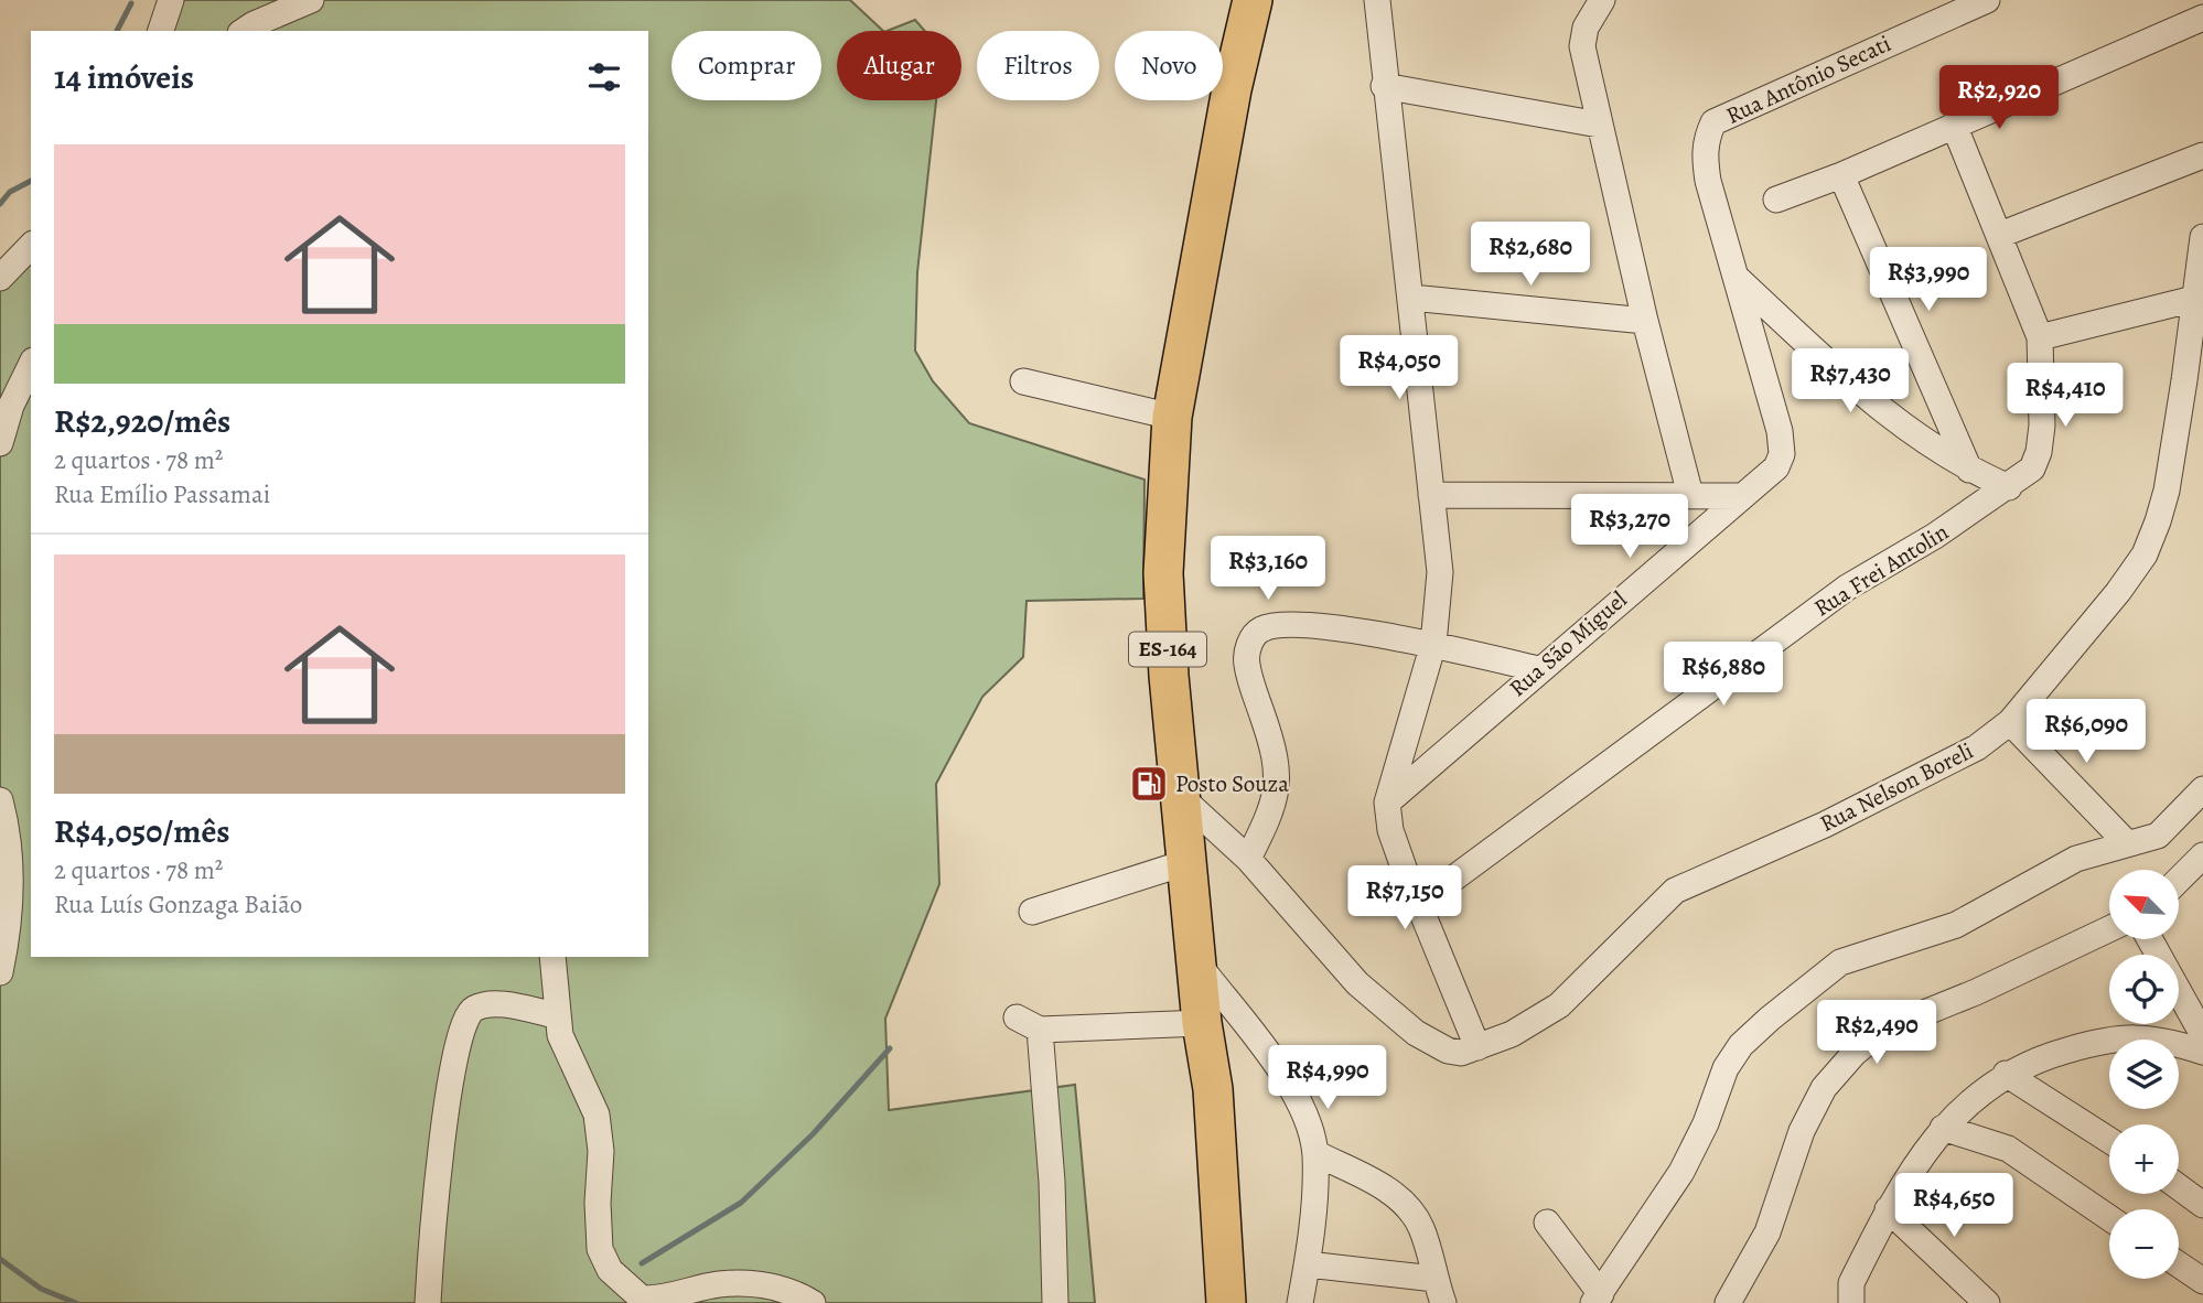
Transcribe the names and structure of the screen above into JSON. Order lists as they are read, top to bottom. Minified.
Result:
{"streets":{"highway":["ES-164"],"street":["Rua Antônio Secati","Rua Frei Antolin","Rua São Miguel","Rua Nelson Boreli"]},"crossings":[["Rua Antônio Secati","Rua São Miguel"]],"places":{"fuel station":["Posto Souza"]},"north":"top left","page":{"chip":["Comprar","Alugar","Filtros","Novo"],"heading":"14 imóveis","price":["R$2,920","R$2,680","R$3,990","R$4,050","R$7,430","R$4,410","R$3,270","R$3,160","R$6,880","R$6,090","R$7,150","R$2,490","R$4,990","R$4,650"],"list":[{"name":"R$2,920/mês","note":"2 quartos · 78 m² · Rua Emílio Passamai"},{"name":"R$4,050/mês","note":"2 quartos · 78 m² · Rua Luís Gonzaga Baião"}],"map_buttons":["+","−"]}}
